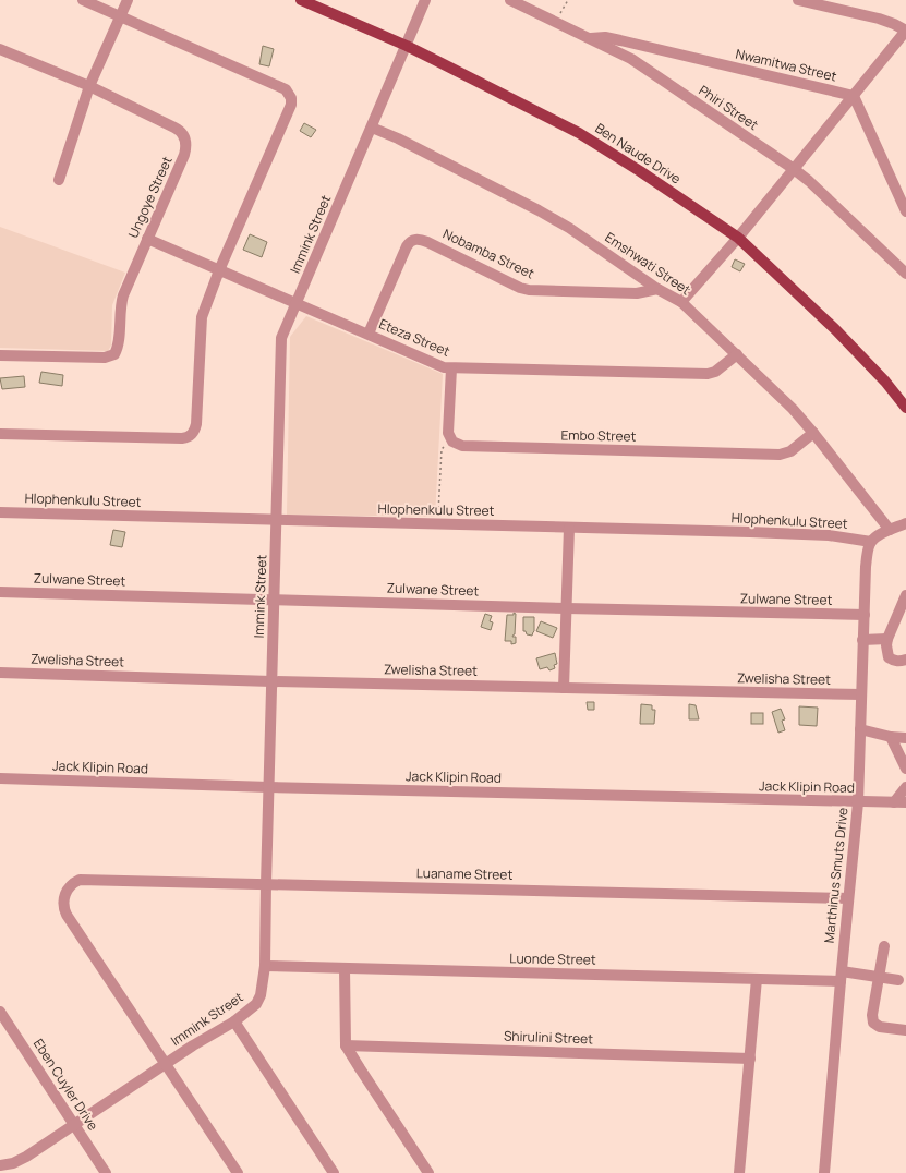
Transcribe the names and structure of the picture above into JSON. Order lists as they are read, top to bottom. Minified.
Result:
{"streets":{"main road":["Ben Naude Drive"],"street":["Nwamitwa Street","Phiri Street","Ungoye Street","Immink Street","Nobamba Street","Emshwati Street","Eteza Street","Embo Street","Hlophenkulu Street","Zulwane Street","Zwelisha Street","Jack Klipin Road","Luaname Street","Marthinus Smuts Drive","Luonde Street","Shirulini Street","Eben Cuyler Drive"]},"crossings":[["Nwamitwa Street","Phiri Street"],["Ben Naude Drive","Immink Street"],["Ungoye Street","Eteza Street"],["Immink Street","Emshwati Street"],["Immink Street","Eteza Street"],["Immink Street","Hlophenkulu Street"],["Immink Street","Zulwane Street"],["Immink Street","Zwelisha Street"],["Immink Street","Jack Klipin Road"],["Immink Street","Luaname Street"],["Immink Street","Luonde Street"],["Immink Street","Eben Cuyler Drive"],["Nobamba Street","Emshwati Street"],["Nobamba Street","Eteza Street"],["Emshwati Street","Eteza Street"],["Emshwati Street","Embo Street"],["Hlophenkulu Street","Marthinus Smuts Drive"],["Zulwane Street","Marthinus Smuts Drive"],["Zwelisha Street","Marthinus Smuts Drive"],["Jack Klipin Road","Marthinus Smuts Drive"],["Luaname Street","Marthinus Smuts Drive"],["Marthinus Smuts Drive","Luonde Street"]]}
